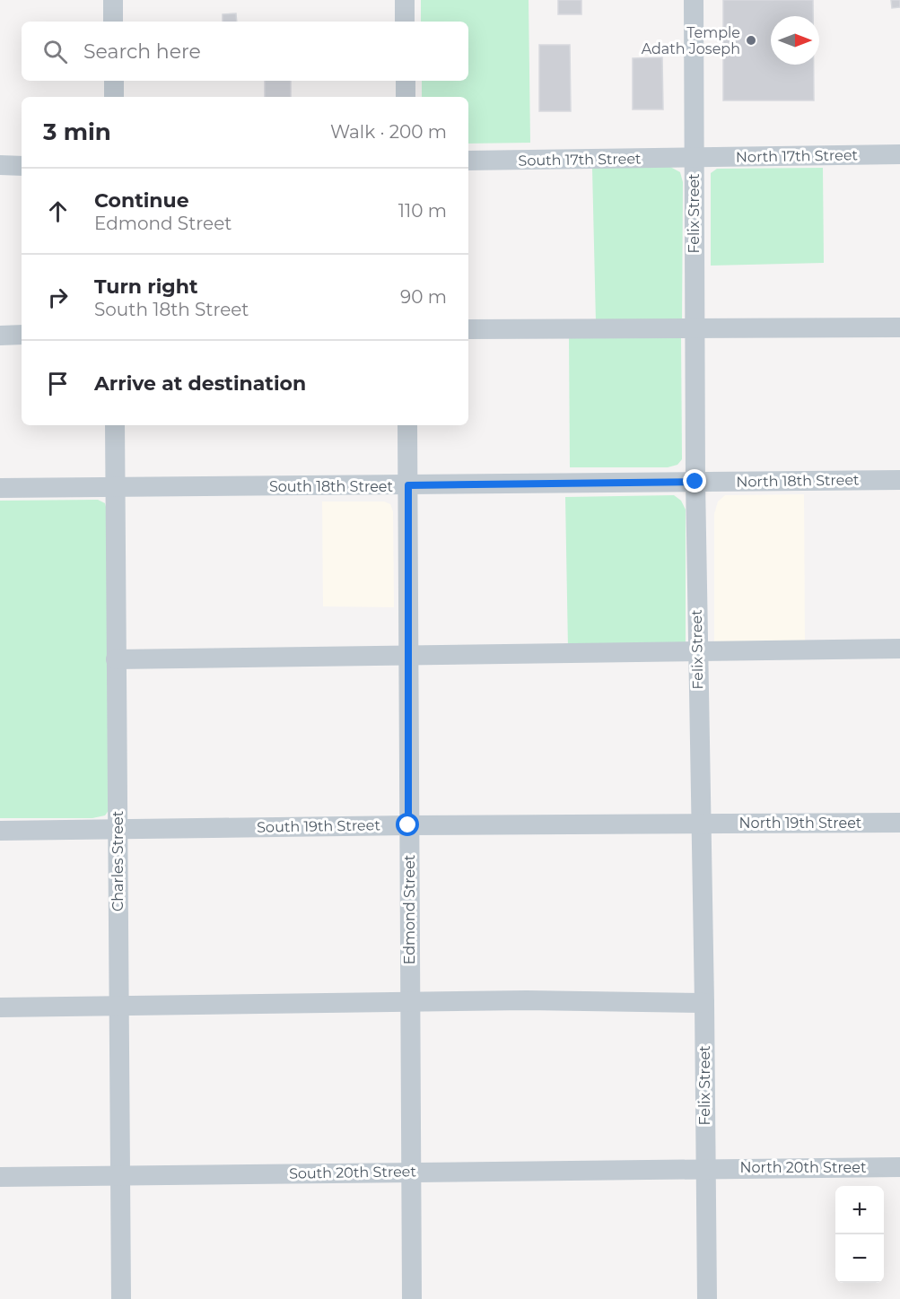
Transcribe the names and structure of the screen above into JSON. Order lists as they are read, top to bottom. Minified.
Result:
{"streets":{"street":["North 17th Street","South 17th Street","Felix Street","North 18th Street","South 18th Street","North 19th Street","South 19th Street","Charles Street","Edmond Street","North 20th Street","South 20th Street"]},"crossings":[["North 17th Street","South 17th Street"],["North 17th Street","Felix Street"],["South 17th Street","Felix Street"],["Felix Street","North 18th Street"],["Felix Street","South 18th Street"],["Felix Street","North 19th Street"],["Felix Street","South 19th Street"],["Felix Street","North 20th Street"],["Felix Street","South 20th Street"],["North 18th Street","South 18th Street"],["South 18th Street","Charles Street"],["South 18th Street","Edmond Street"],["North 19th Street","South 19th Street"],["South 19th Street","Charles Street"],["South 19th Street","Edmond Street"],["Charles Street","South 20th Street"],["Edmond Street","South 20th Street"],["North 20th Street","South 20th Street"]],"places":["Temple Adath Joseph"],"north":"right","page":{"search":"Search here","heading":["3 min","Walk · 200 m"],"list":[["Continue","Edmond Street","110 m"],["Turn right","South 18th Street","90 m"],"Arrive at destination"],"map_buttons":["+","−"]}}
